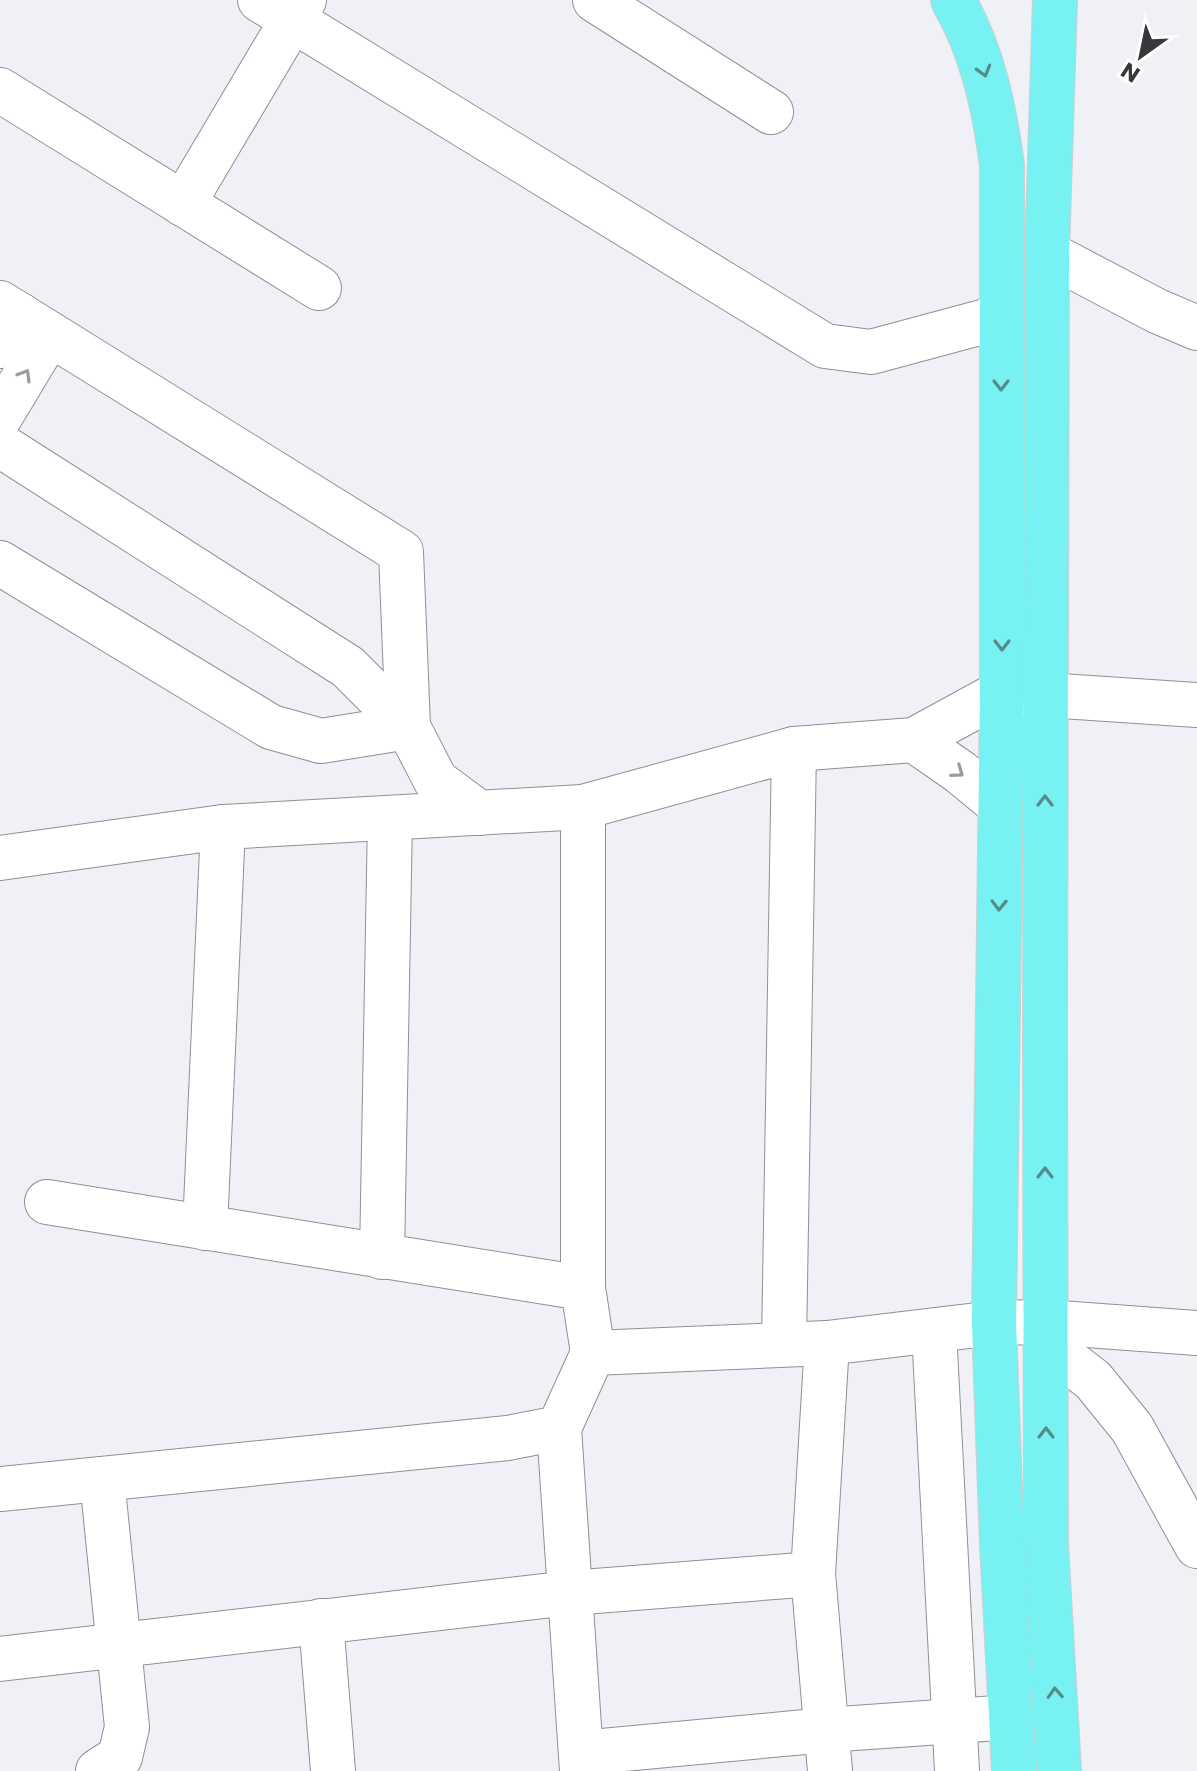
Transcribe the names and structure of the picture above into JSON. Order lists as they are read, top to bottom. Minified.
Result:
{"north":"bottom left"}
